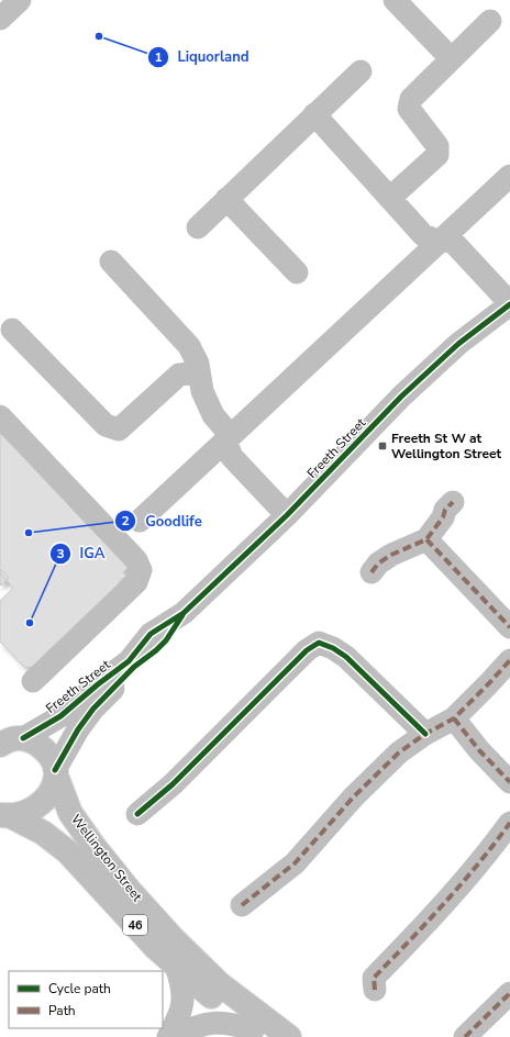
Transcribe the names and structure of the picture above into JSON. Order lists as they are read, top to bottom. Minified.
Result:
{"streets":{"main road":["Wellington Street","46"],"street":["Freeth Street"]},"crossings":[["Freeth Street","Wellington Street"],["Freeth Street","46"],["Wellington Street","46"]],"places":{"other":["Liquorland","Goodlife","IGA"],"transit":["Freeth St W at Wellington Street"]},"legend":["Cycle path","Path"]}
